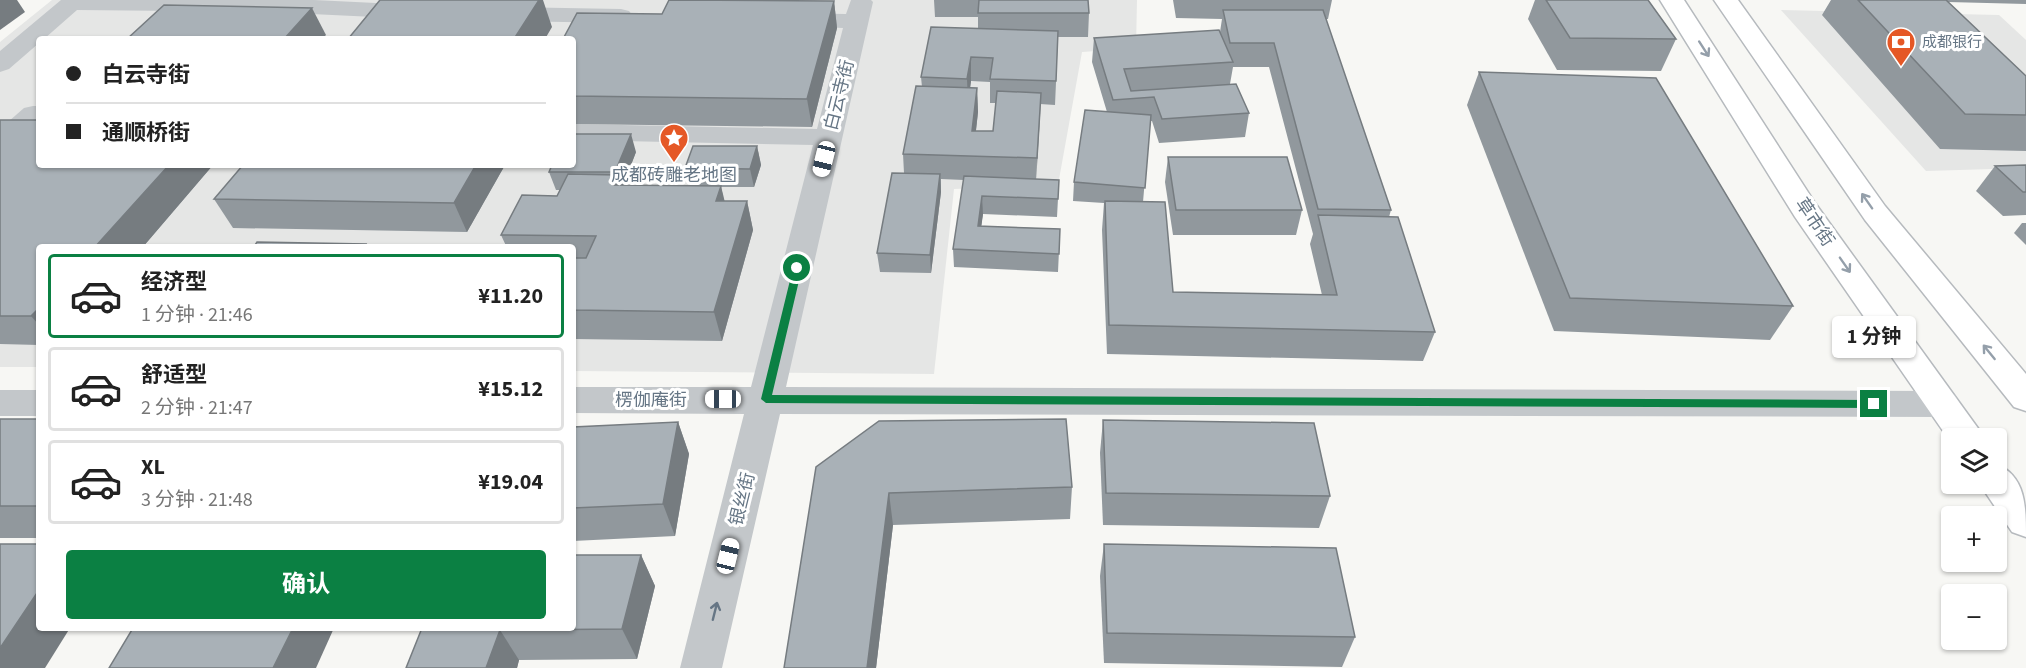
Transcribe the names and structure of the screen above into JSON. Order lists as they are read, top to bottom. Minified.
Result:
{"streets":{"main road":["草市街"],"street":["白云寺街","楞伽庵街","银丝街"]},"crossings":[["白云寺街","楞伽庵街"],["白云寺街","银丝街"],["草市街","楞伽庵街"],["楞伽庵街","银丝街"]],"one_way":["银丝街"],"places":{"bank":["成都银行"],"place":["成都砖雕老地图"]},"page":{"banner":["白云寺街","通顺桥街"],"list":[{"name":"经济型","note":"1 分钟 · 21:46","value":"¥11.20"},{"name":"舒适型","note":"2 分钟 · 21:47","value":"¥15.12"},{"name":"XL","note":"3 分钟 · 21:48","value":"¥19.04"}],"bubble":"1 分钟","map_buttons":["+","−"],"buttons":"确认"}}
